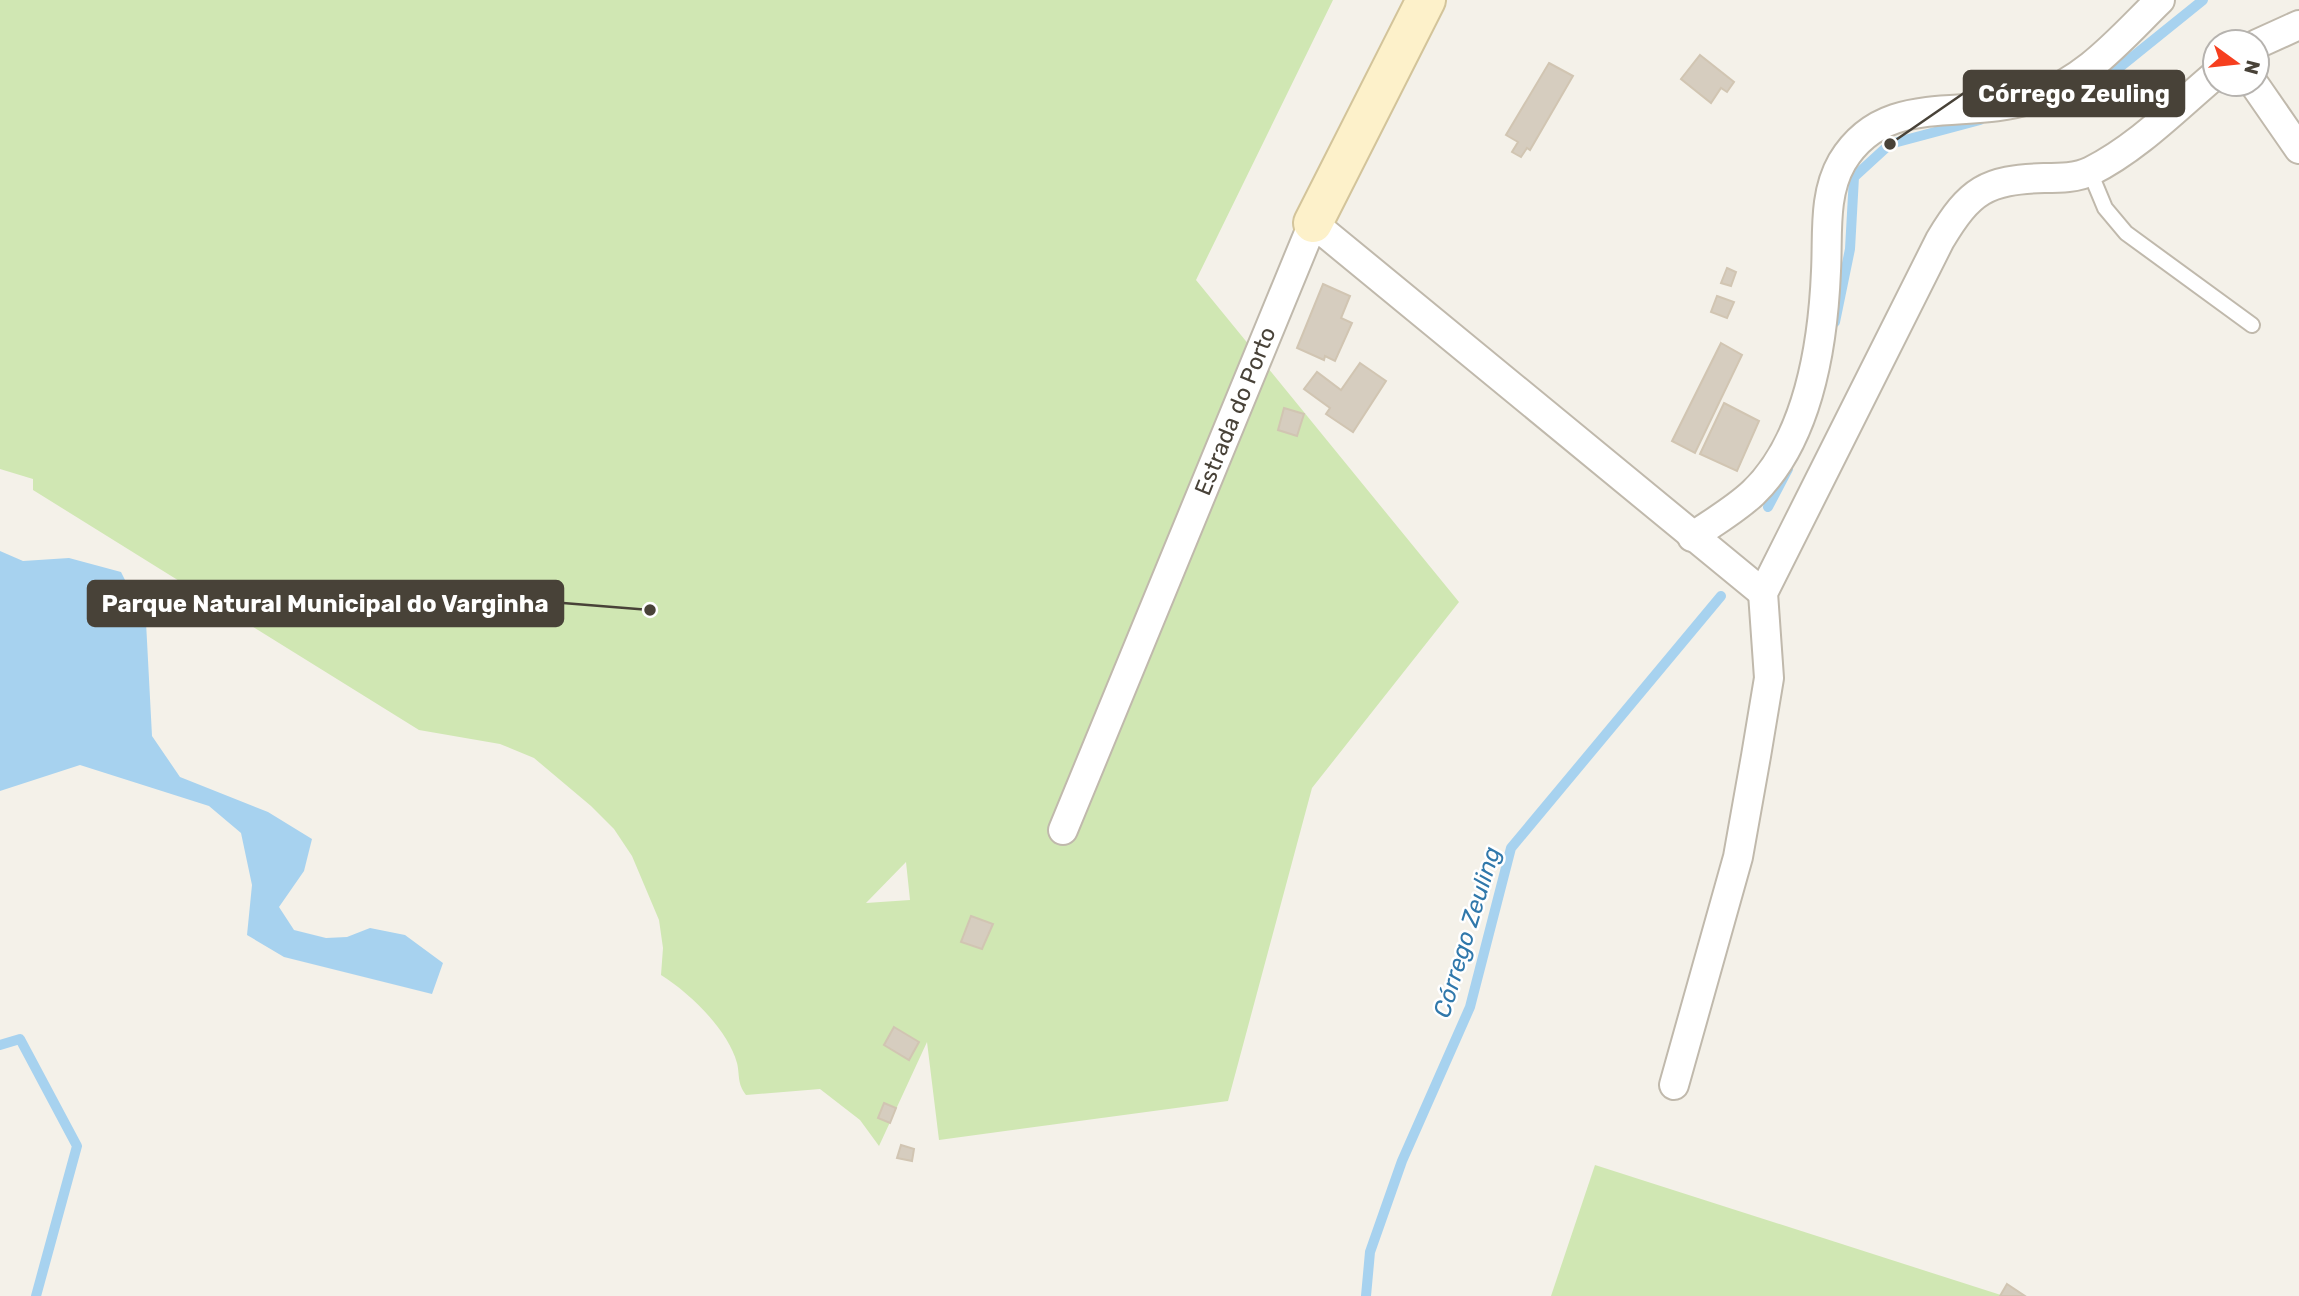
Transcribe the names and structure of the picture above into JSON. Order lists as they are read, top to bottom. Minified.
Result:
{"streets":{"street":["Estrada do Porto"]},"water":["Córrego Zeuling"],"places":["Córrego Zeuling","Parque Natural Municipal do Varginha"],"north":"right"}
